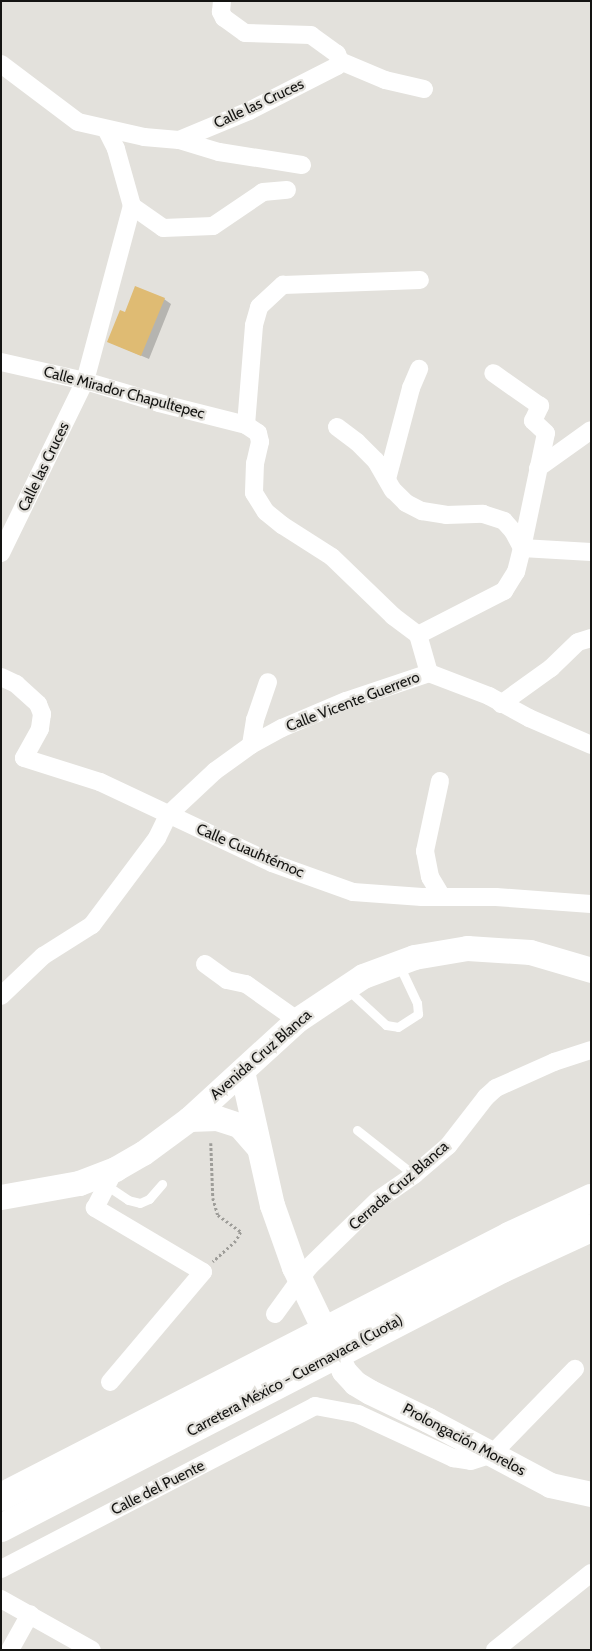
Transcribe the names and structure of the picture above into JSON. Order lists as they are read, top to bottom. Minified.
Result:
{"streets":{"highway":["Carretera México - Cuernavaca (Cuota)"],"main road":["Avenida Cruz Blanca","Prolongación Morelos"],"street":["Calle las Cruces","Calle Mirador Chapultepec","Calle Vicente Guerrero","Calle Cuauhtémoc","Cerrada Cruz Blanca","Calle del Puente"]},"crossings":[["Calle las Cruces","Calle Mirador Chapultepec"],["Calle Vicente Guerrero","Calle Cuauhtémoc"],["Cerrada Cruz Blanca","Prolongación Morelos"],["Prolongación Morelos","Calle del Puente"]]}
